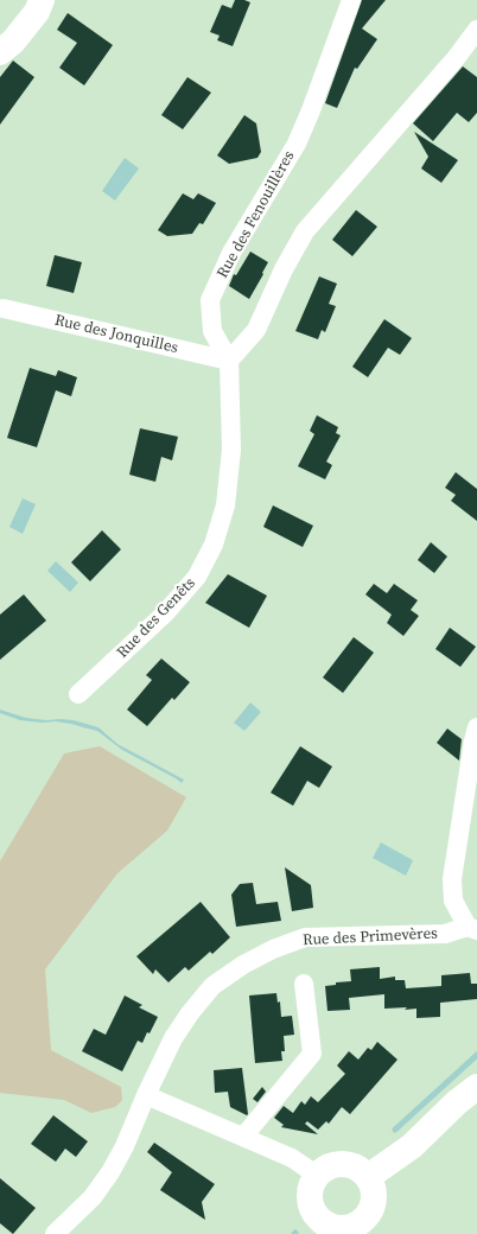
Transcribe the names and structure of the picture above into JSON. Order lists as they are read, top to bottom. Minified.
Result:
{"streets":{"street":["Rue des Fenouillères","Rue des Jonquilles","Rue des Genêts","Rue des Primevères"]},"crossings":[["Rue des Fenouillères","Rue des Jonquilles"],["Rue des Fenouillères","Rue des Genêts"],["Rue des Jonquilles","Rue des Genêts"]]}
